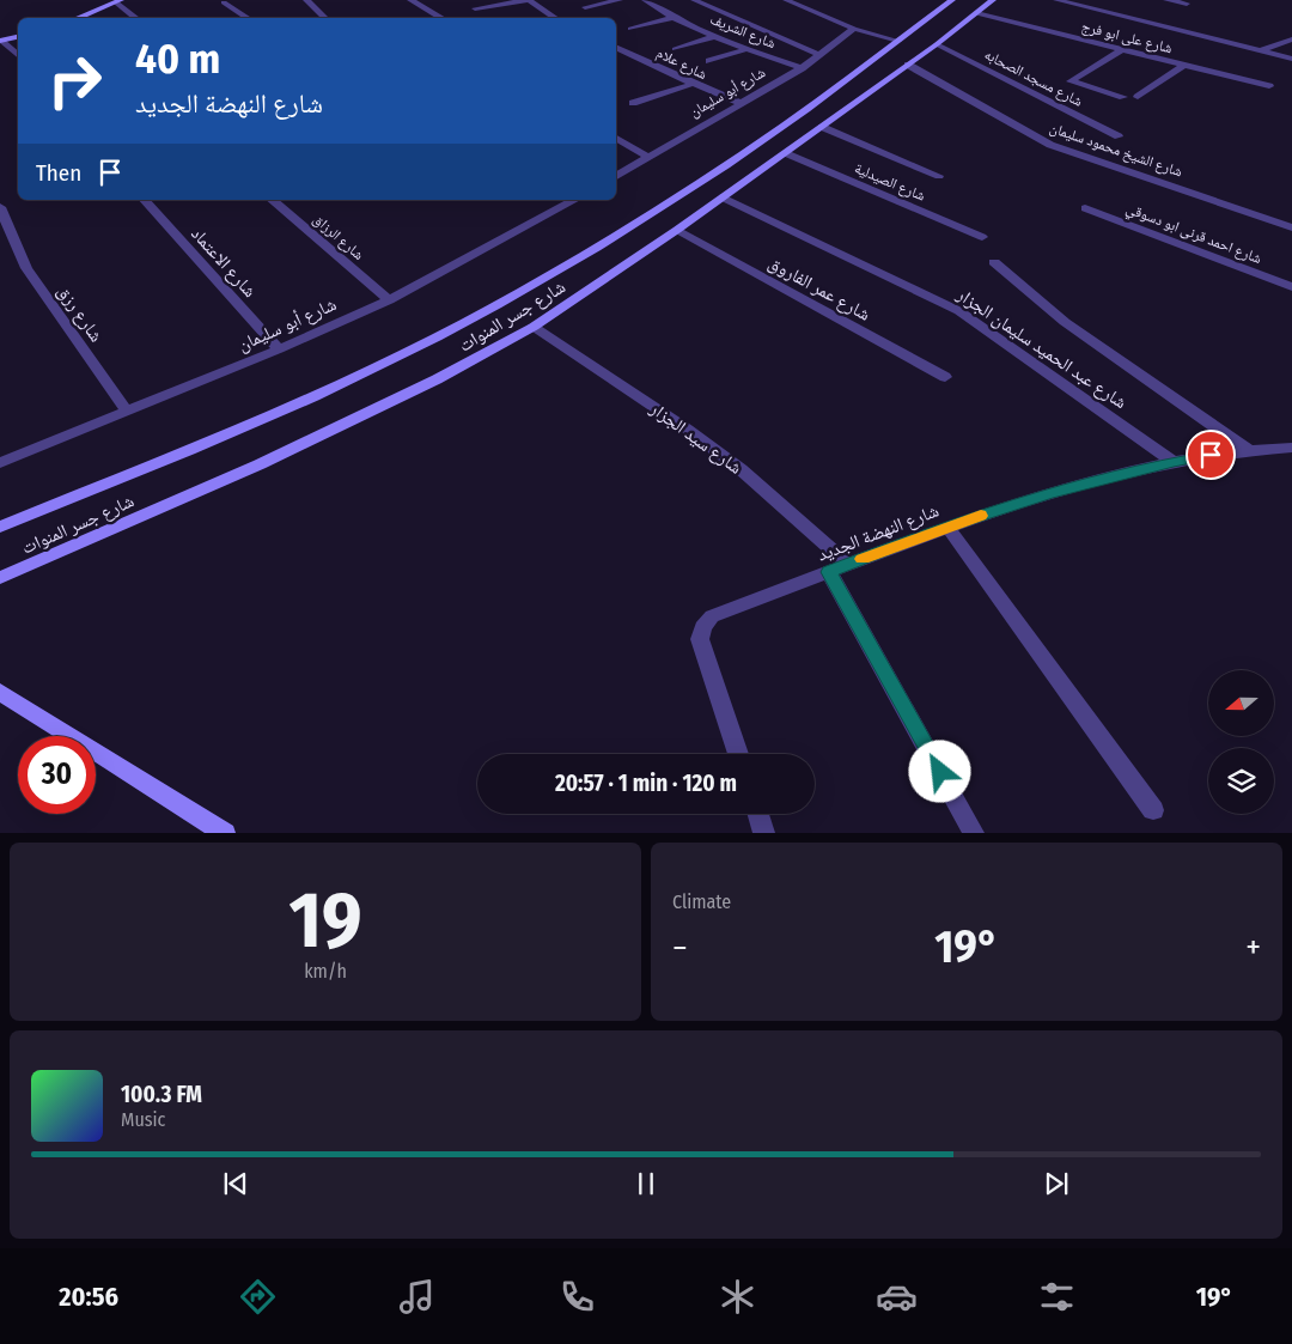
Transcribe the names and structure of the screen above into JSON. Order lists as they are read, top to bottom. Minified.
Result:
{"streets":{"street":["شارع الشريف","شارع على ابو فرج","شارع علام","شارع مسجد الصحابه","شارع أبو سليمان","شارع الشيخ محمود سليمان","شارع الصيدلية","شارع احمد قرنى ابو دسوقي","شارع الرزاق","شارع الاعتماد","شارع عمر الفاروق","شارع رزق","شارع جسر المنوات","شارع عبد الحميد سليمان الجزار","شارع سيد الجزار","شارع النهضة الجديد"]},"crossings":[["شارع الشريف","شارع أبو سليمان"],["شارع على ابو فرج","شارع جسر المنوات"],["شارع علام","شارع أبو سليمان"],["شارع مسجد الصحابه","شارع جسر المنوات"],["شارع أبو سليمان","شارع الرزاق"],["شارع أبو سليمان","شارع الاعتماد"],["شارع أبو سليمان","شارع رزق"],["شارع الشيخ محمود سليمان","شارع جسر المنوات"],["شارع الصيدلية","شارع جسر المنوات"],["شارع عمر الفاروق","شارع جسر المنوات"],["شارع جسر المنوات","شارع عبد الحميد سليمان الجزار"],["شارع جسر المنوات","شارع سيد الجزار"],["شارع عبد الحميد سليمان الجزار","شارع النهضة الجديد"],["شارع سيد الجزار","شارع النهضة الجديد"]],"north":"left","page":{"turn":["40 m","شارع النهضة الجديد"],"then":"Then","limit":"30","trip":"20:57 · 1 min · 120 m","tile":[["19","km/h"],"Climate"],"heat":["−","19°","+"],"song":["100.3 FM","Music"],"tabs":["20:56","19°"]}}
